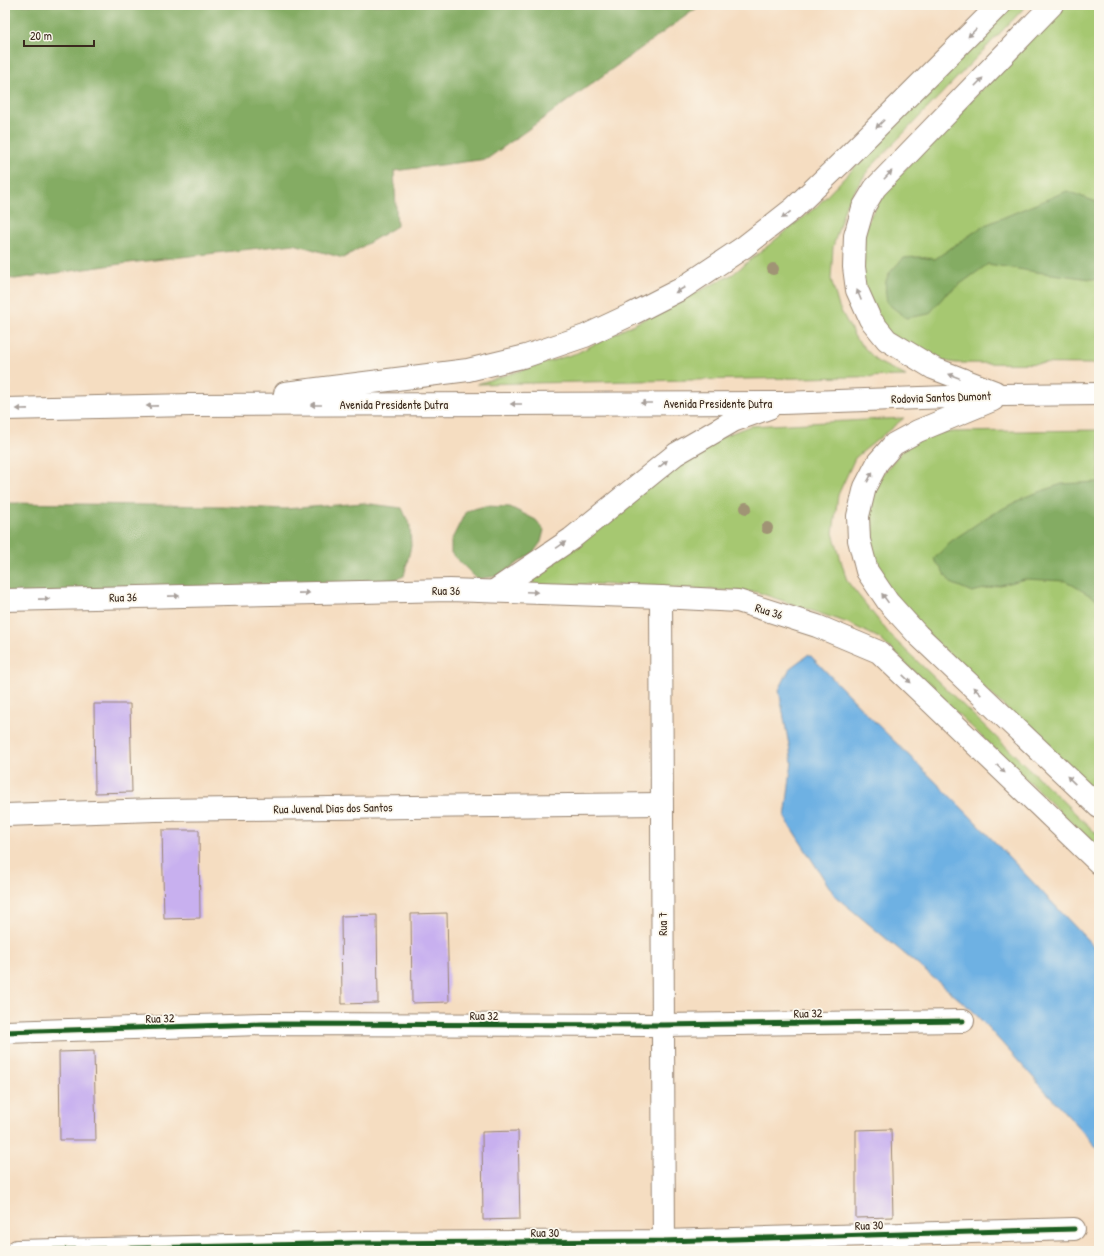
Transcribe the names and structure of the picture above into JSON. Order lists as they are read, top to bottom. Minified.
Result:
{"streets":{"main road":["Rodovia Santos Dumont","Avenida Presidente Dutra","Rua 36","Rua Juvenal Dias dos Santos","Rua 7","Rua 32","Rua 30"]},"crossings":[["Rodovia Santos Dumont","Avenida Presidente Dutra"],["Rua 36","Rua 7"],["Rua Juvenal Dias dos Santos","Rua 7"],["Rua 7","Rua 32"],["Rua 7","Rua 30"]],"one_way":["Avenida Presidente Dutra","Rua 36"],"scale_bar":"20 m"}
